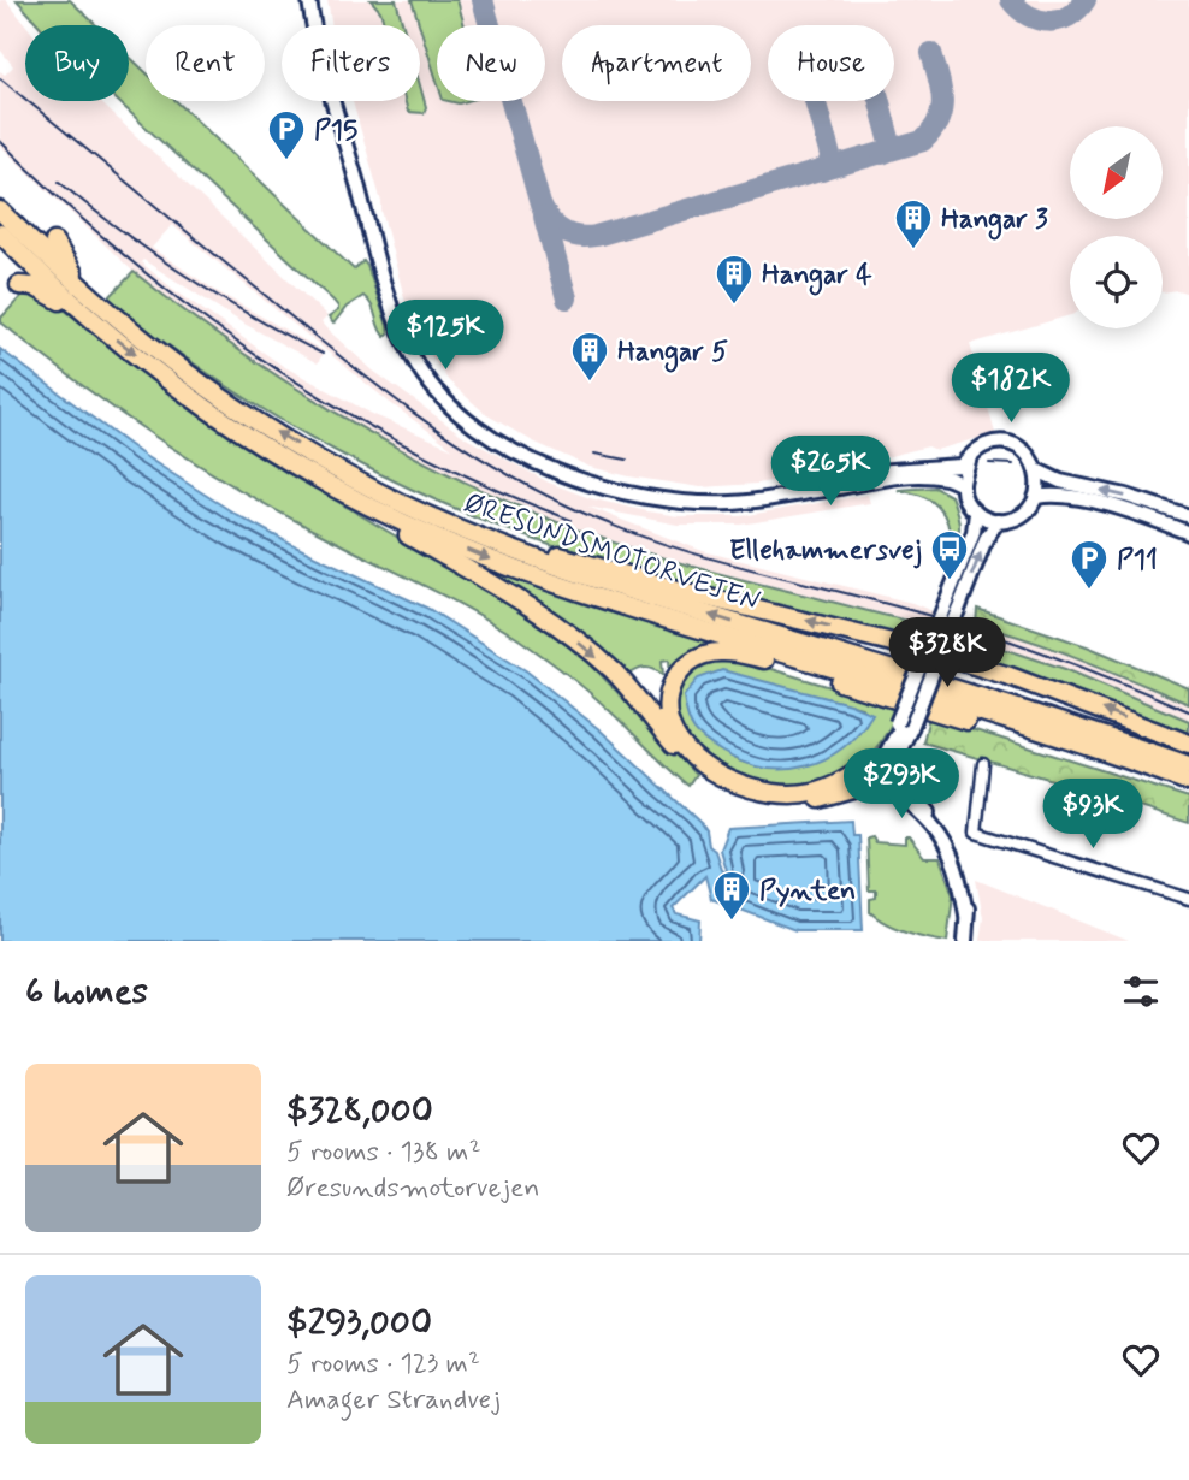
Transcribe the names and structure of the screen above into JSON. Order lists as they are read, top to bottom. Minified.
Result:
{"streets":{"highway":["ØRESUNDSMOTORVEJEN"]},"places":{"parking":["P15","P11"],"building":["Hangar 3","Hangar 4","Hangar 5","Pynten"],"bus stop":["Ellehammersvej"]},"north":"bottom left","page":{"chip":["Buy","Rent","Filters","New","Apartment","House"],"price":["$125K","$182K","$265K","$328K","$293K","$93K"],"heading":"6 homes","list":[{"name":"$328,000","note":"5 rooms · 138 m² · Øresundsmotorvejen"},{"name":"$293,000","note":"5 rooms · 123 m² · Amager Strandvej"}]}}
